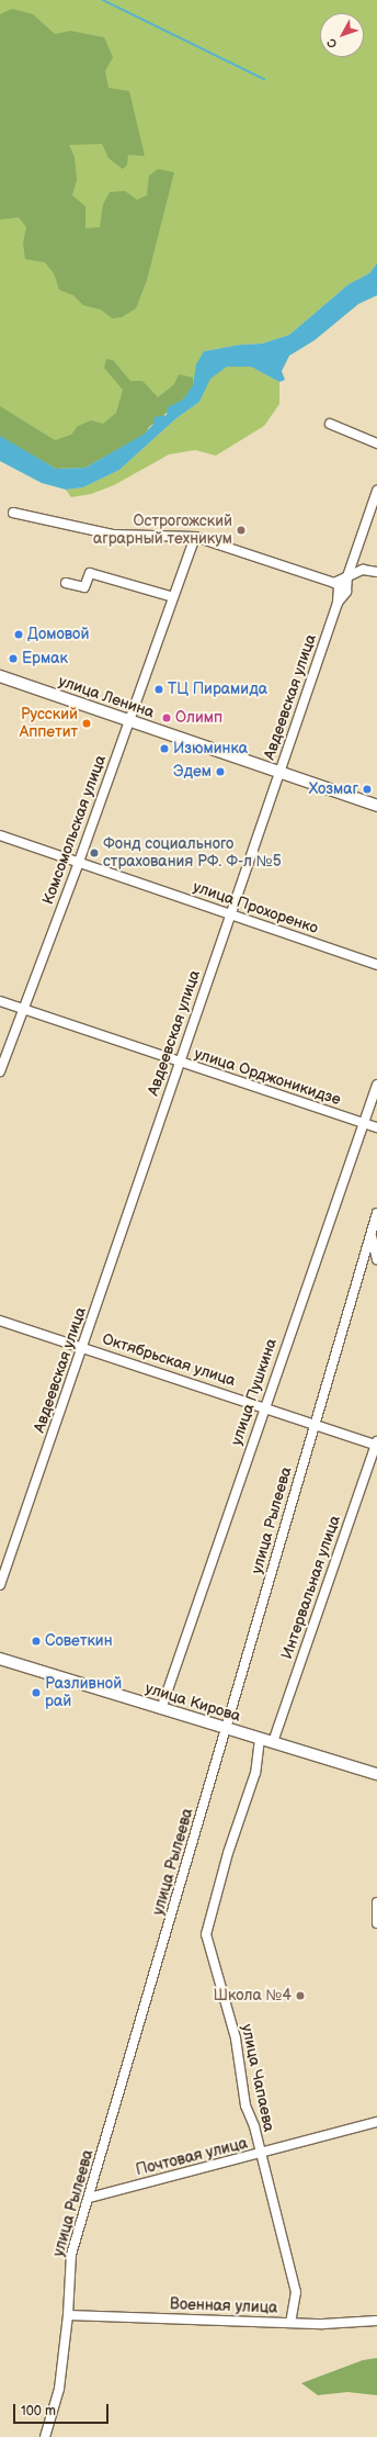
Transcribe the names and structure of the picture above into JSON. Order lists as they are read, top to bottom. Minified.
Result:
{"streets":{"main road":["улица Ленина","улица Кирова"],"street":["Авдеевская улица","Комсомольская улица","улица Прохоренко","улица Орджоникидзе","Октябрьская улица","улица Пушкина","улица Рылеева","Интервальная улица","улица Чапаева","Почтовая улица","Военная улица"]},"crossings":[["улица Ленина","Авдеевская улица"],["улица Ленина","Комсомольская улица"],["Авдеевская улица","улица Прохоренко"],["Авдеевская улица","улица Орджоникидзе"],["Авдеевская улица","Октябрьская улица"],["Комсомольская улица","улица Прохоренко"],["Комсомольская улица","улица Орджоникидзе"],["улица Орджоникидзе","улица Пушкина"],["Октябрьская улица","улица Пушкина"],["Октябрьская улица","улица Рылеева"],["Октябрьская улица","Интервальная улица"],["улица Пушкина","улица Кирова"],["улица Рылеева","улица Кирова"],["улица Рылеева","Почтовая улица"],["улица Рылеева","Военная улица"],["Интервальная улица","улица Кирова"],["улица Кирова","улица Чапаева"],["улица Чапаева","Почтовая улица"],["улица Чапаева","Военная улица"]],"places":["Острогожский аграрный техникум","Домовой","Ермак","ТЦ Пирамида","Олимп","Русский Аппетит","Изюминка","Эдем","Хозмаг","Фонд социального страхования РФ. Ф-л №5","Советкин","Разливной рай","Школа №4"],"scale_bar":"100 m","north":"bottom left"}
